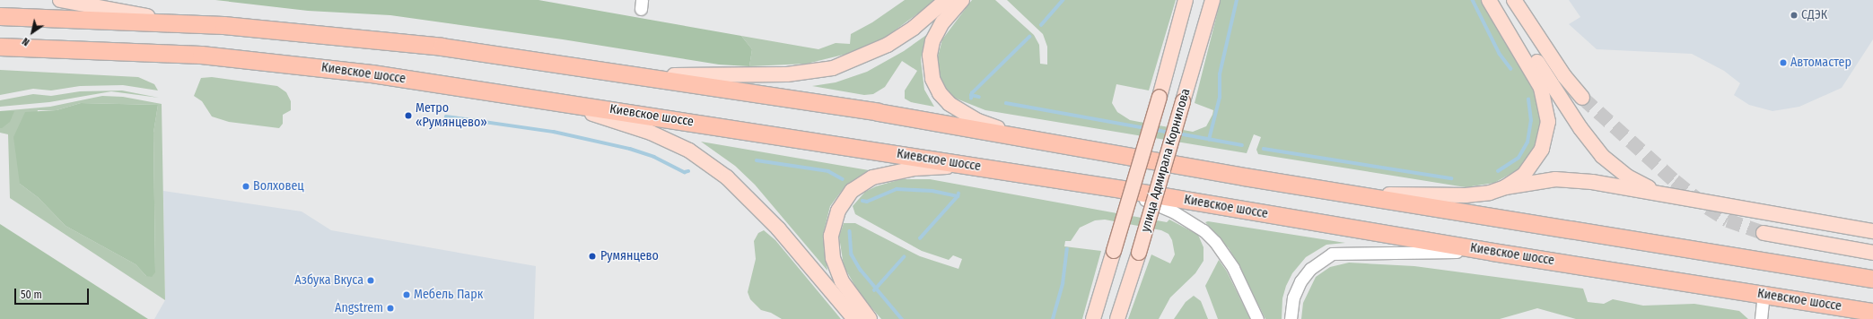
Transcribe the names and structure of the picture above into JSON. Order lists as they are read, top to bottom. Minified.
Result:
{"streets":{"highway":["Киевское шоссе"],"main road":["улица Адмирала Корнилова"]},"places":["СДЭК","Автомастер","Метро «Румянцево»","Волховец","Румянцево","Азбука Вкуса","Мебель Парк","Angstrem"],"scale_bar":"50 m","north":"bottom left"}
